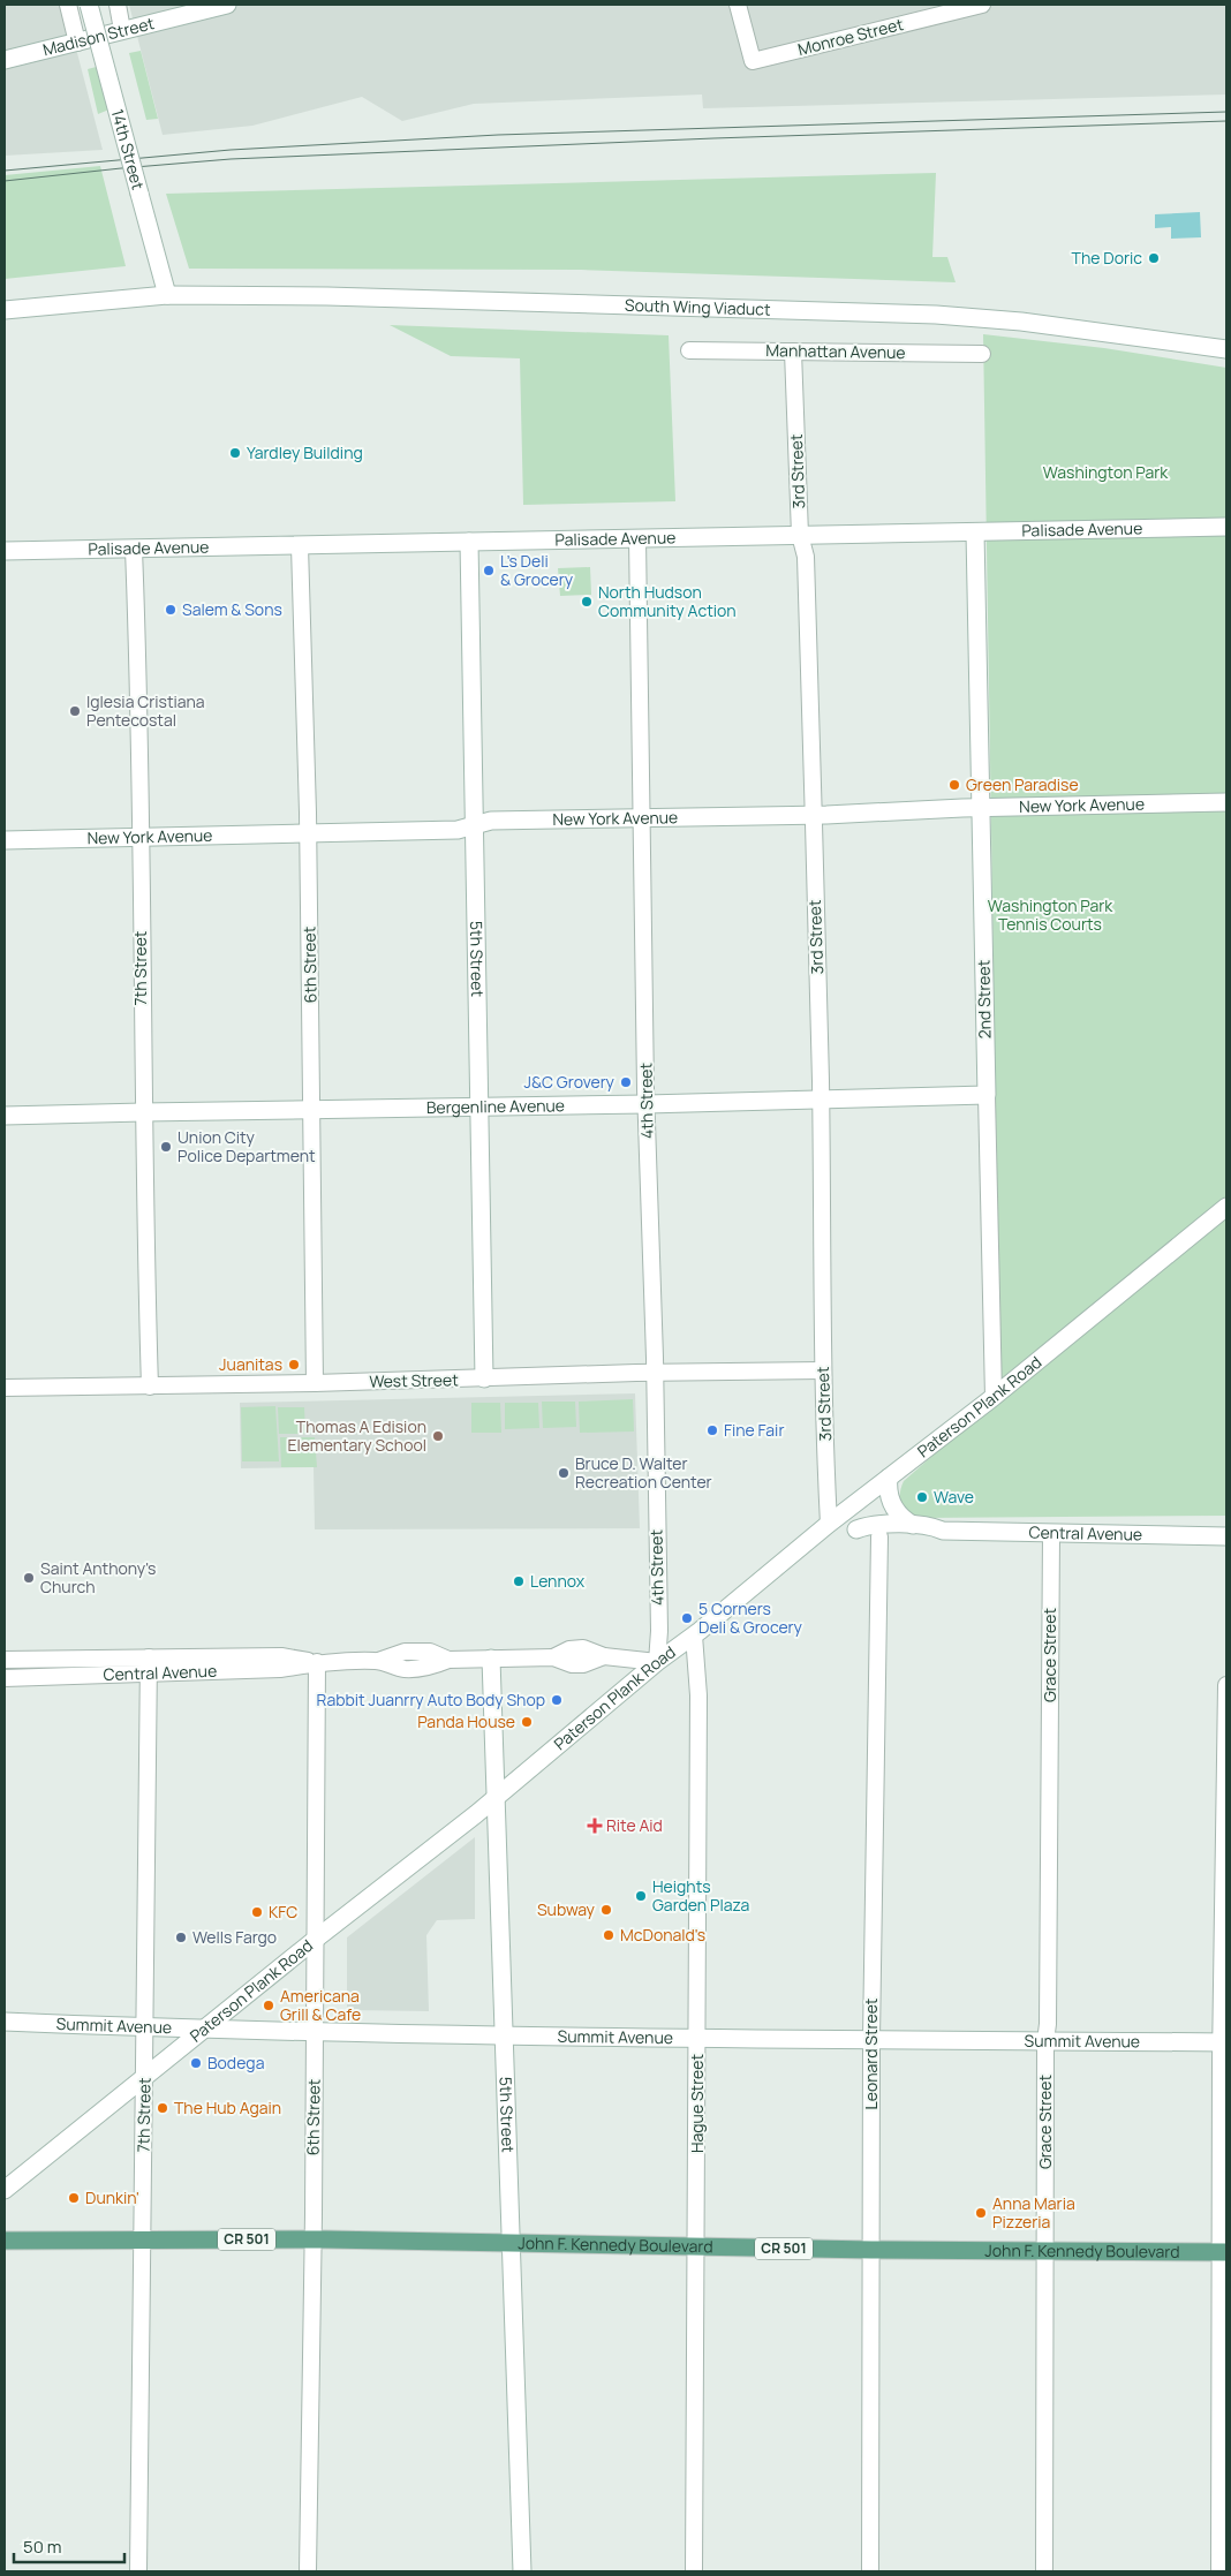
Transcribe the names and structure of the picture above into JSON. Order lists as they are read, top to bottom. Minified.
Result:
{"streets":{"main road":["Madison Street","14th Street","South Wing Viaduct","Palisade Avenue","New York Avenue","5th Street","2nd Street","Bergenline Avenue","Paterson Plank Road","Central Avenue","Summit Avenue","CR 501","John F. Kennedy Boulevard"],"street":["Monroe Street","Manhattan Avenue","3rd Street","6th Street","7th Street","4th Street","West Street","Grace Street","Leonard Street","Hague Street"]},"crossings":[["14th Street","South Wing Viaduct"],["Manhattan Avenue","3rd Street"],["3rd Street","Palisade Avenue"],["3rd Street","New York Avenue"],["3rd Street","Bergenline Avenue"],["3rd Street","West Street"],["3rd Street","Paterson Plank Road"],["3rd Street","Central Avenue"],["Palisade Avenue","5th Street"],["Palisade Avenue","6th Street"],["Palisade Avenue","7th Street"],["Palisade Avenue","2nd Street"],["Palisade Avenue","4th Street"],["New York Avenue","5th Street"],["New York Avenue","6th Street"],["New York Avenue","7th Street"],["New York Avenue","2nd Street"],["New York Avenue","4th Street"],["5th Street","Bergenline Avenue"],["5th Street","West Street"],["5th Street","Paterson Plank Road"],["5th Street","Central Avenue"],["5th Street","Summit Avenue"],["5th Street","John F. Kennedy Boulevard"],["6th Street","Bergenline Avenue"],["6th Street","West Street"],["6th Street","Paterson Plank Road"],["6th Street","Central Avenue"],["6th Street","Summit Avenue"],["6th Street","John F. Kennedy Boulevard"],["7th Street","Bergenline Avenue"],["7th Street","West Street"],["7th Street","Paterson Plank Road"],["7th Street","Central Avenue"],["7th Street","Summit Avenue"],["7th Street","John F. Kennedy Boulevard"],["2nd Street","Bergenline Avenue"],["2nd Street","Paterson Plank Road"],["4th Street","Bergenline Avenue"],["4th Street","West Street"],["4th Street","Paterson Plank Road"],["4th Street","Central Avenue"],["Paterson Plank Road","Central Avenue"],["Paterson Plank Road","Summit Avenue"],["Paterson Plank Road","Hague Street"],["Central Avenue","Grace Street"],["Central Avenue","Leonard Street"],["Grace Street","Summit Avenue"],["Grace Street","John F. Kennedy Boulevard"],["Summit Avenue","Leonard Street"],["Summit Avenue","Hague Street"],["Leonard Street","John F. Kennedy Boulevard"],["Hague Street","John F. Kennedy Boulevard"]],"parks":["Washington Park","Washington Park Tennis Courts"],"places":{"other":["The Doric","Yardley Building","L's Deli & Grocery","North Hudson Community Action","Salem & Sons","Iglesia Cristiana Pentecostal","Green Paradise","J&C Grovery","Union City Police Department","Juanitas","Fine Fair","Thomas A Edision Elementary School","Bruce D. Walter Recreation Center","Wave","Saint Anthony's Church","Lennox","5 Corners Deli & Grocery","Rabbit Juanrry Auto Body Shop","Panda House","Heights Garden Plaza","Subway","KFC","McDonald's","Wells Fargo","Americana Grill & Cafe","Bodega","The Hub Again","Dunkin'","Anna Maria Pizzeria"],"health":["Rite Aid"]},"scale_bar":"50 m"}
